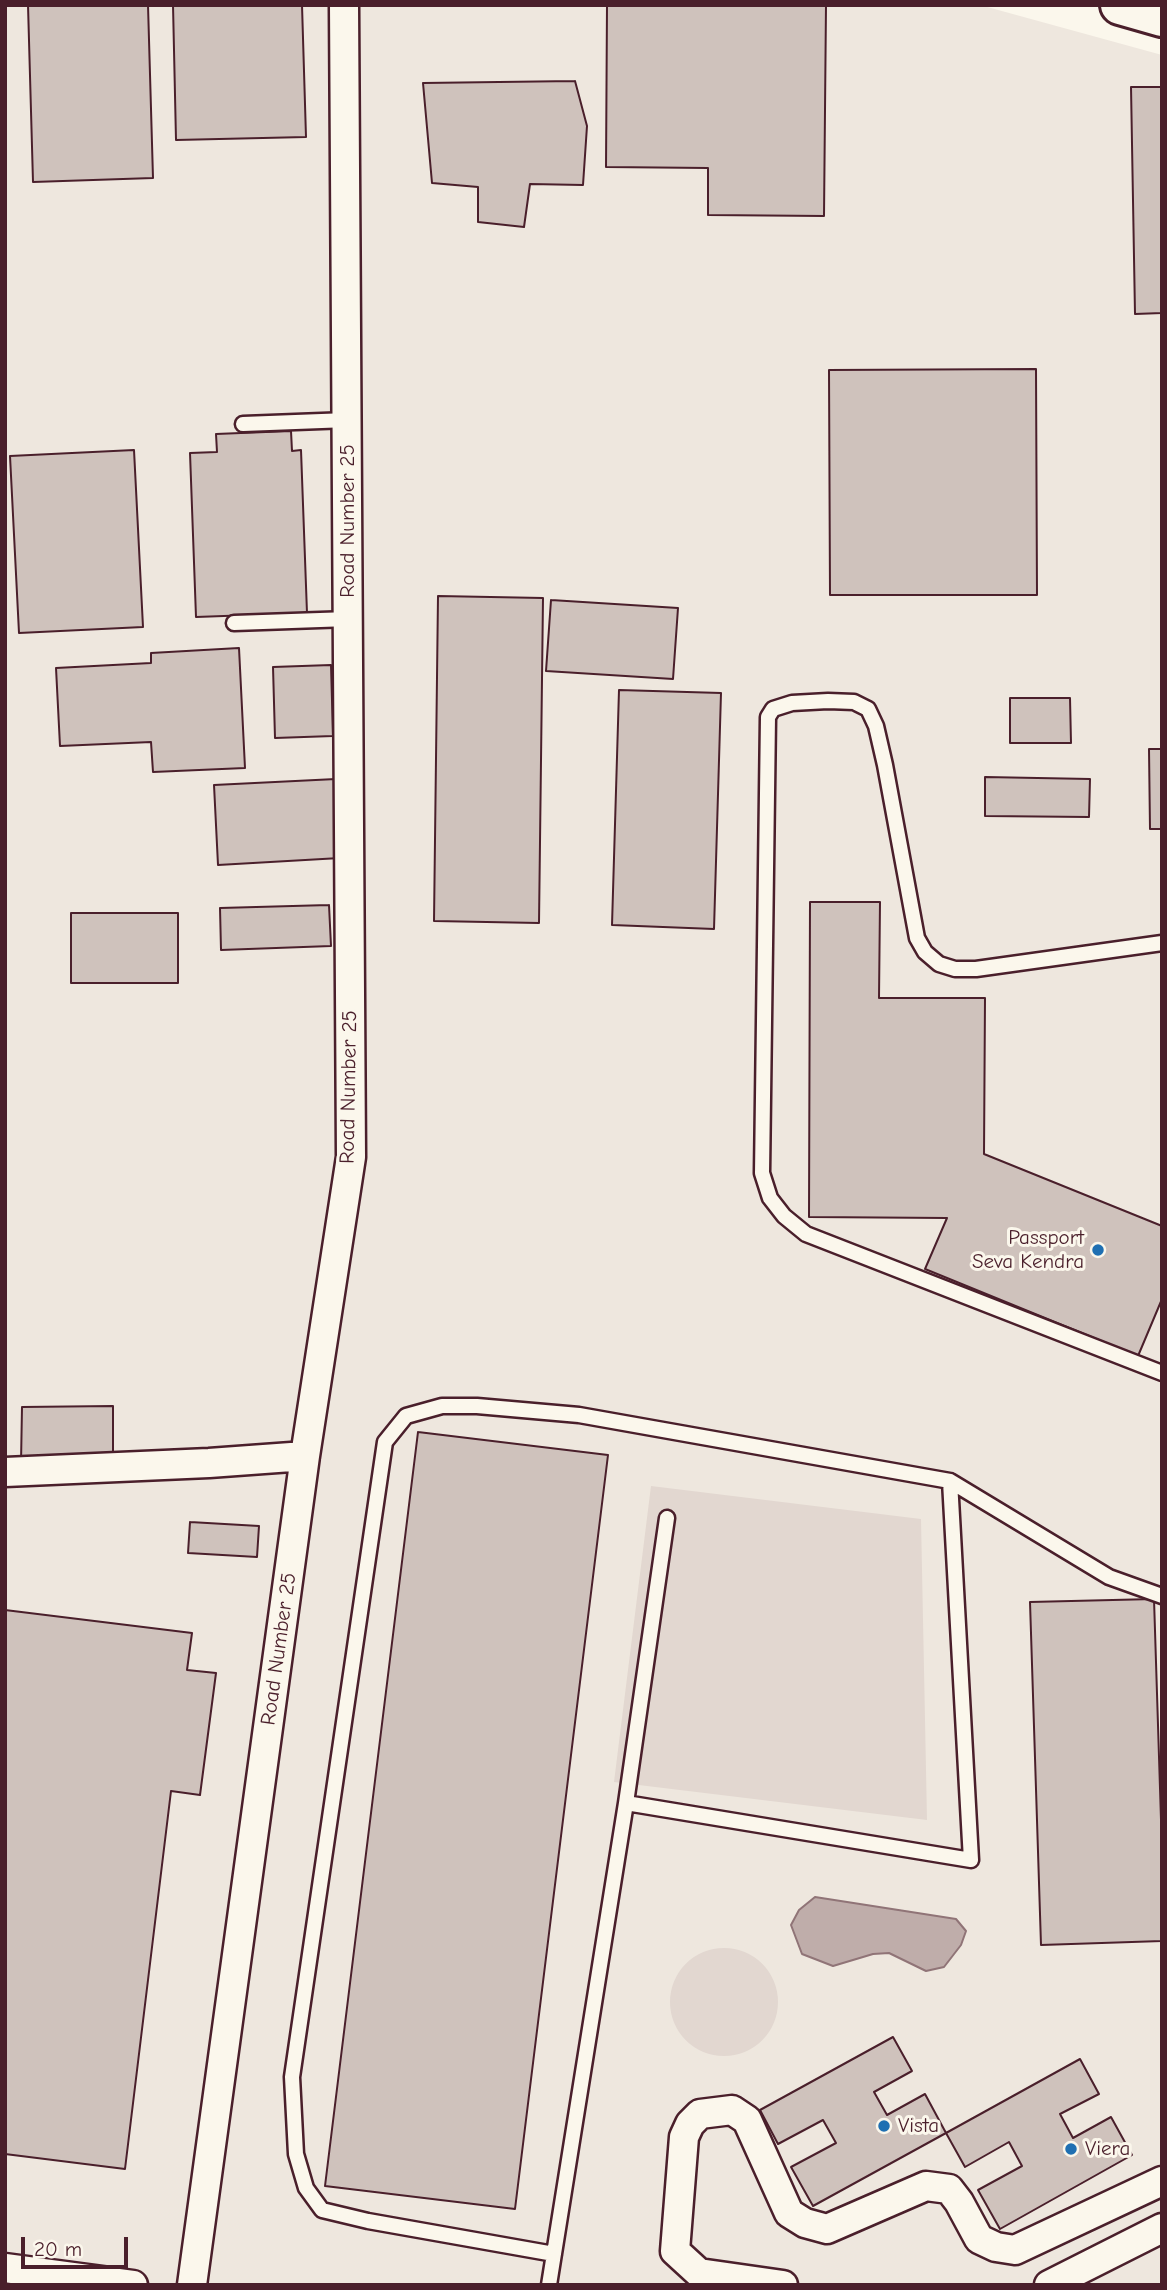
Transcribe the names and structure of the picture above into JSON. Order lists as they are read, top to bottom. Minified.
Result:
{"streets":{"street":["Road Number 25"]},"places":["Passport Seva Kendra","Vista","Viera"],"scale_bar":"20 m"}
